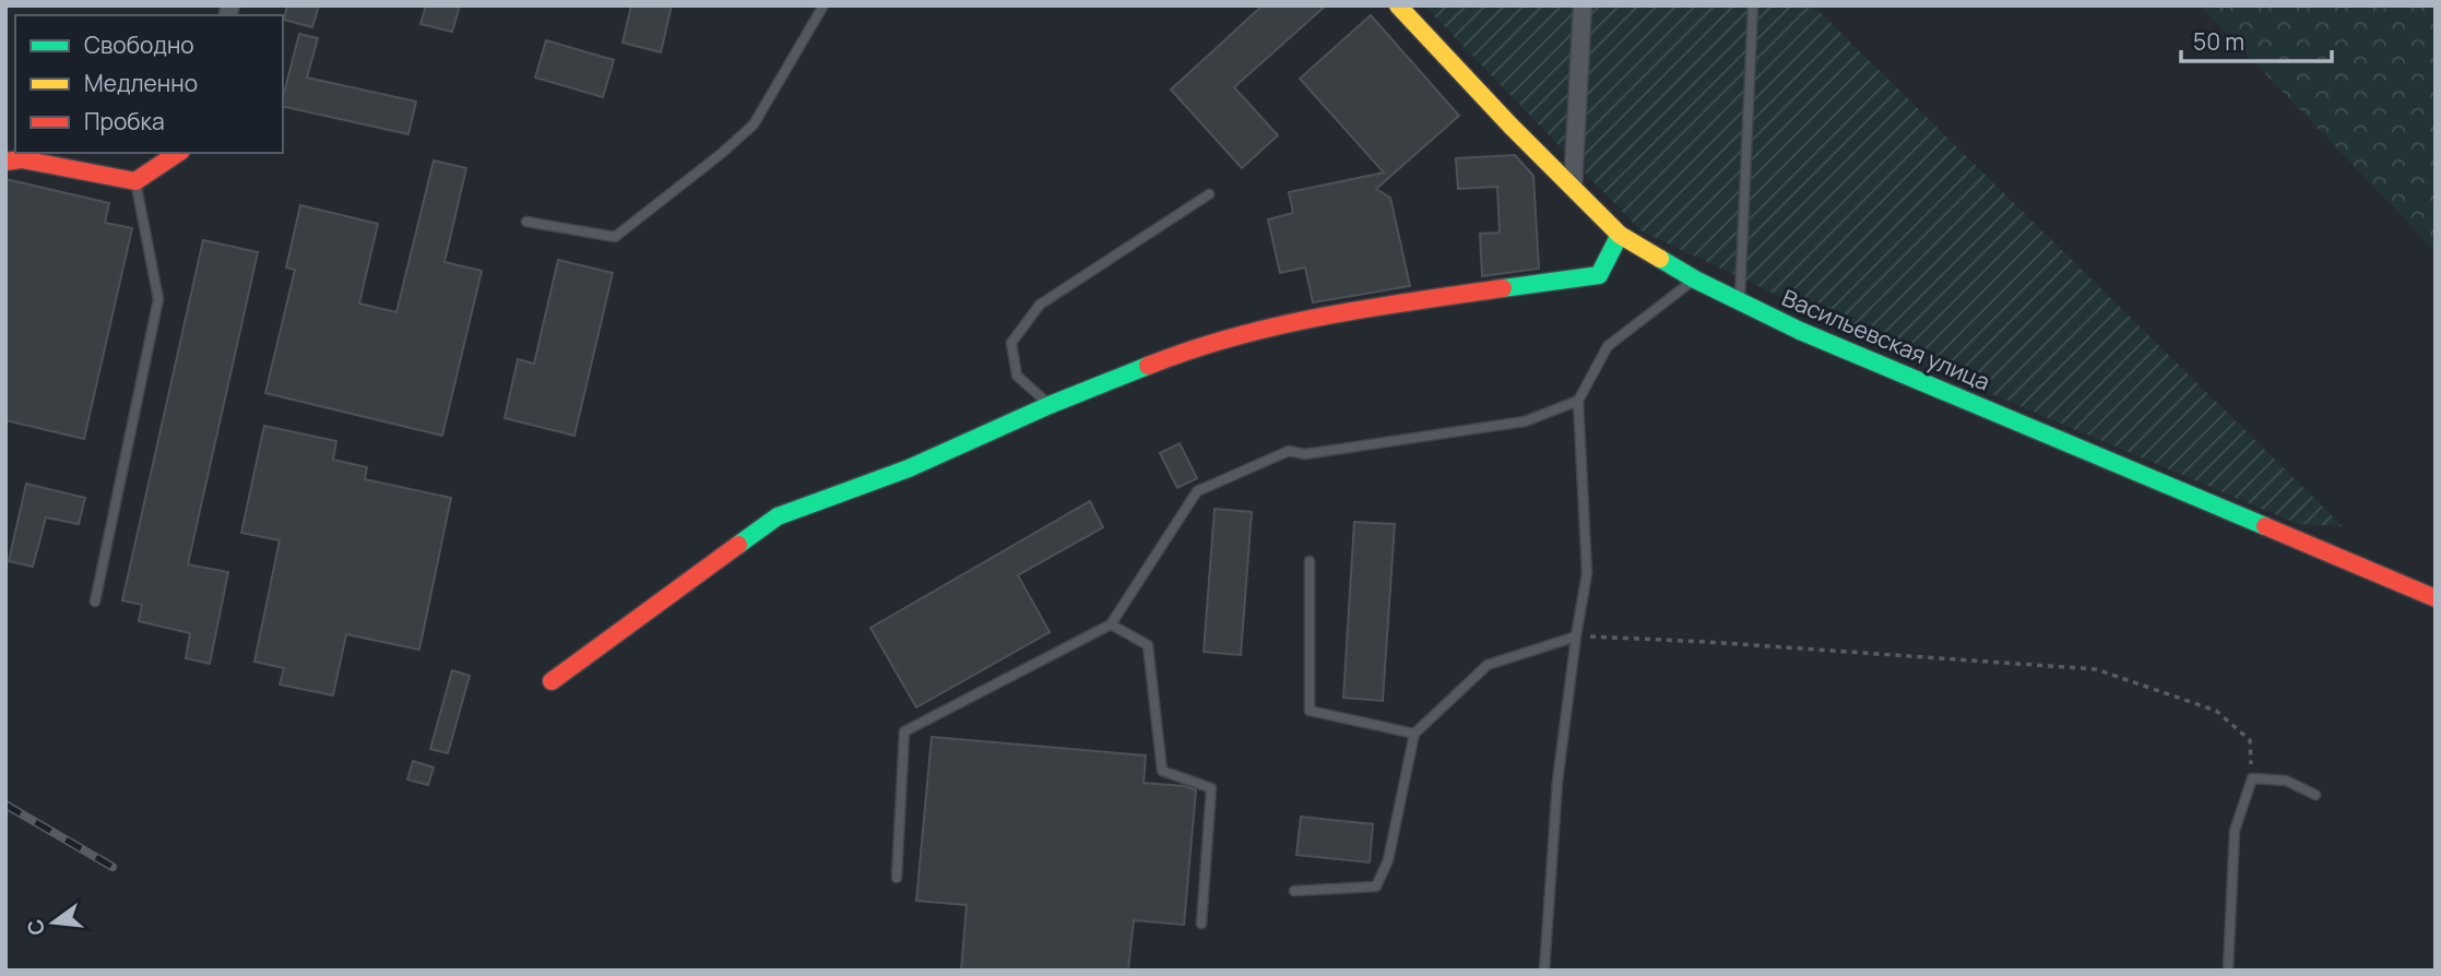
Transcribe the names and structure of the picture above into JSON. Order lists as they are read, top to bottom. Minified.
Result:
{"streets":{"street":["Васильевская улица"]},"legend":["Свободно","Медленно","Пробка"],"scale_bar":"50 m","north":"left"}
